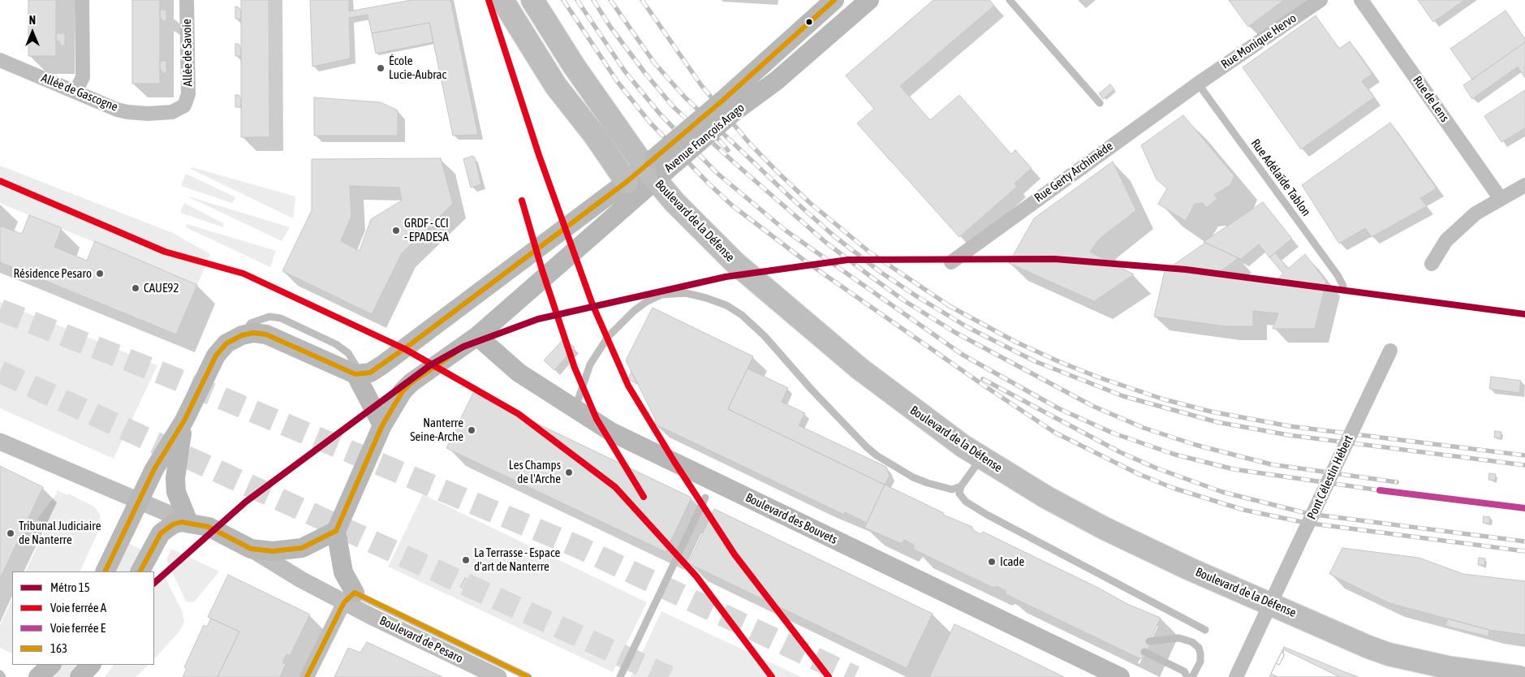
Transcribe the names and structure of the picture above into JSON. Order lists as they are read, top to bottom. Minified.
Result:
{"streets":{"main road":["Avenue François Arago","Boulevard de la Défense","Boulevard des Bouvets"],"street":["Rue Monique Hervo","Allée de Savoie","Allée de Gascogne","Rue de Lens","Rue Gerty Archimède","Pont Célestin Hébert","Boulevard de Pesaro"],"lane":["Rue Adélaïde Tablon"]},"crossings":[["Rue Monique Hervo","Rue Gerty Archimède"],["Rue Monique Hervo","Rue Adélaïde Tablon"],["Allée de Savoie","Allée de Gascogne"],["Avenue François Arago","Boulevard de la Défense"],["Avenue François Arago","Boulevard des Bouvets"],["Rue Gerty Archimède","Rue Adélaïde Tablon"],["Boulevard de la Défense","Pont Célestin Hébert"]],"places":["École Lucie-Aubrac","GRDF - CCI - EPADESA","Résidence Pesaro","CAUE92","Nanterre Seine-Arche","Les Champs de l'Arche","Tribunal Judiciaire de Nanterre","La Terrasse - Espace d'art de Nanterre","Icade"],"lines":["rail line A","transit line 163","metro line 15","rail line E"],"legend":["Métro 15","Voie ferrée A","Voie ferrée E","163"],"north":"top"}
